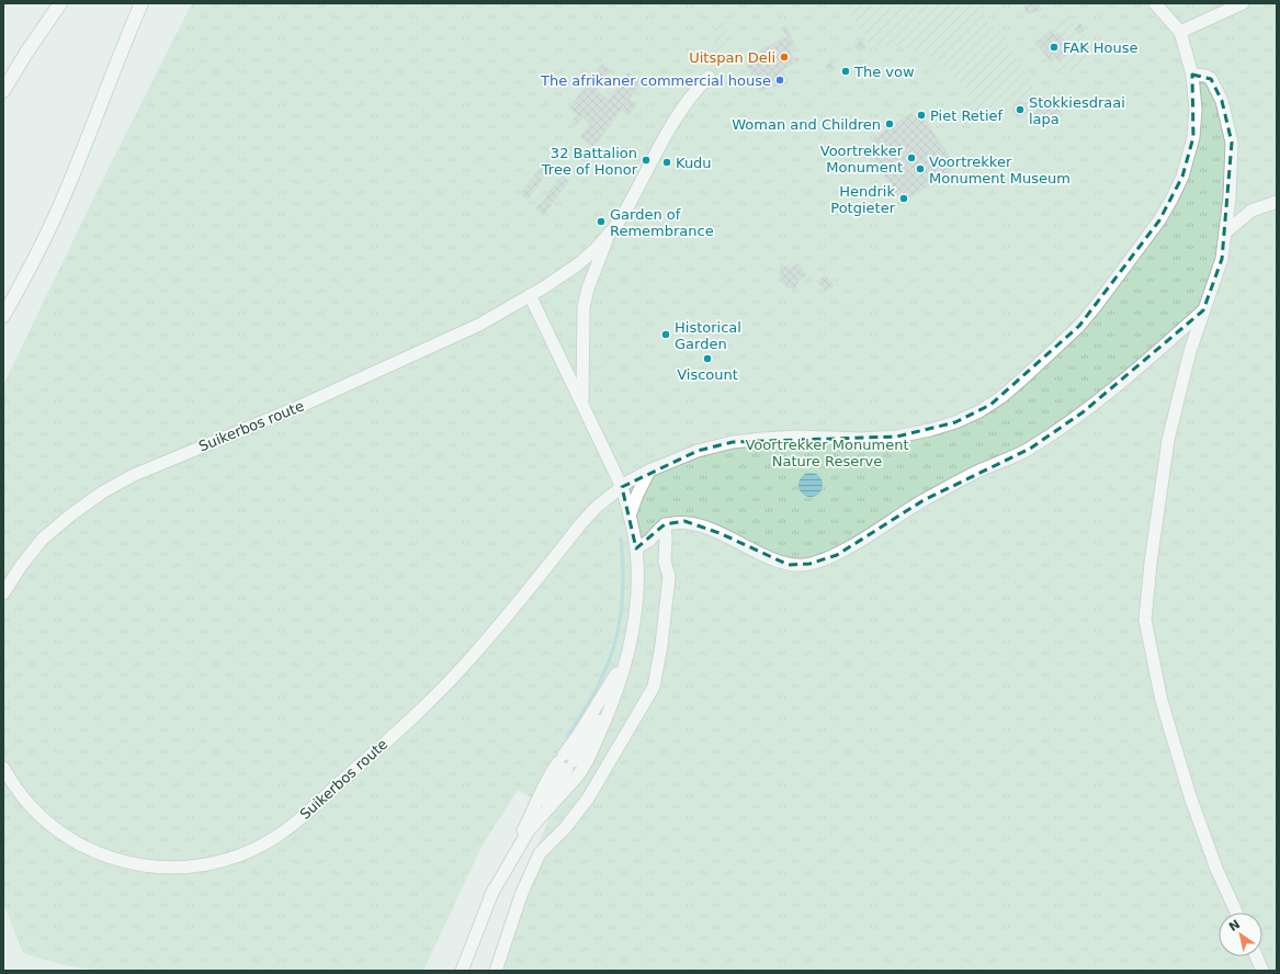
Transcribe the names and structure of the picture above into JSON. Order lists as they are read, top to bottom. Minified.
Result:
{"streets":{"street":["Suikerbos route"]},"parks":["Voortrekker Monument Nature Reserve"],"places":["FAK House","Uitspan Deli","The vow","The afrikaner commercial house","Stokkiesdraai lapa","Piet Retief","Woman and Children","Voortrekker Monument","32 Battalion Tree of Honor","Kudu","Voortrekker Monument Museum","Hendrik Potgieter","Garden of Remembrance","Historical Garden","Viscount"],"north":"top left"}
